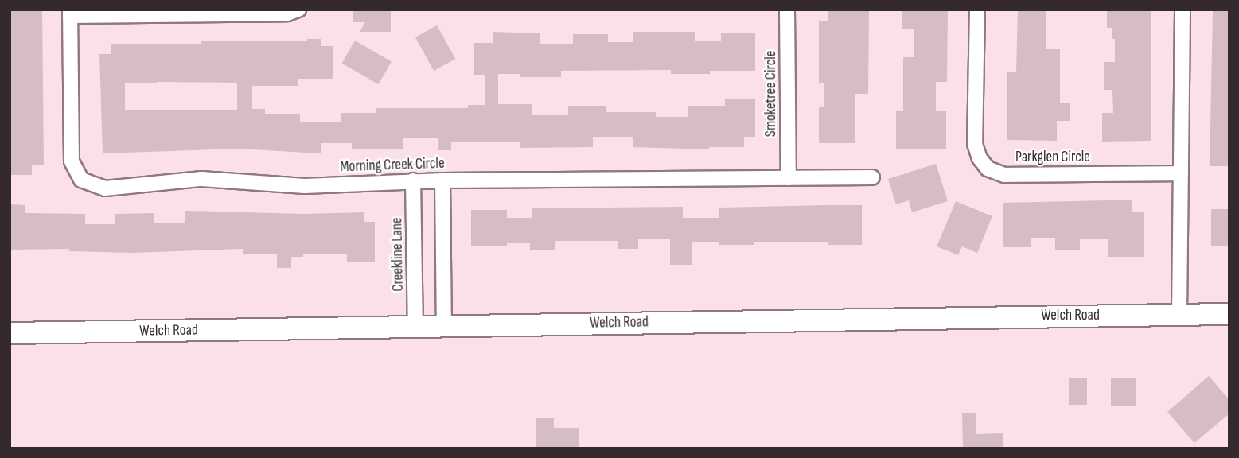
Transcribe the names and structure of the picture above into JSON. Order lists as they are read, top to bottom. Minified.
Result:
{"streets":{"main road":["Welch Road"],"street":["Smoketree Circle","Parkglen Circle","Morning Creek Circle","Creekline Lane"]},"crossings":[["Smoketree Circle","Morning Creek Circle"],["Morning Creek Circle","Creekline Lane"],["Creekline Lane","Welch Road"]]}
